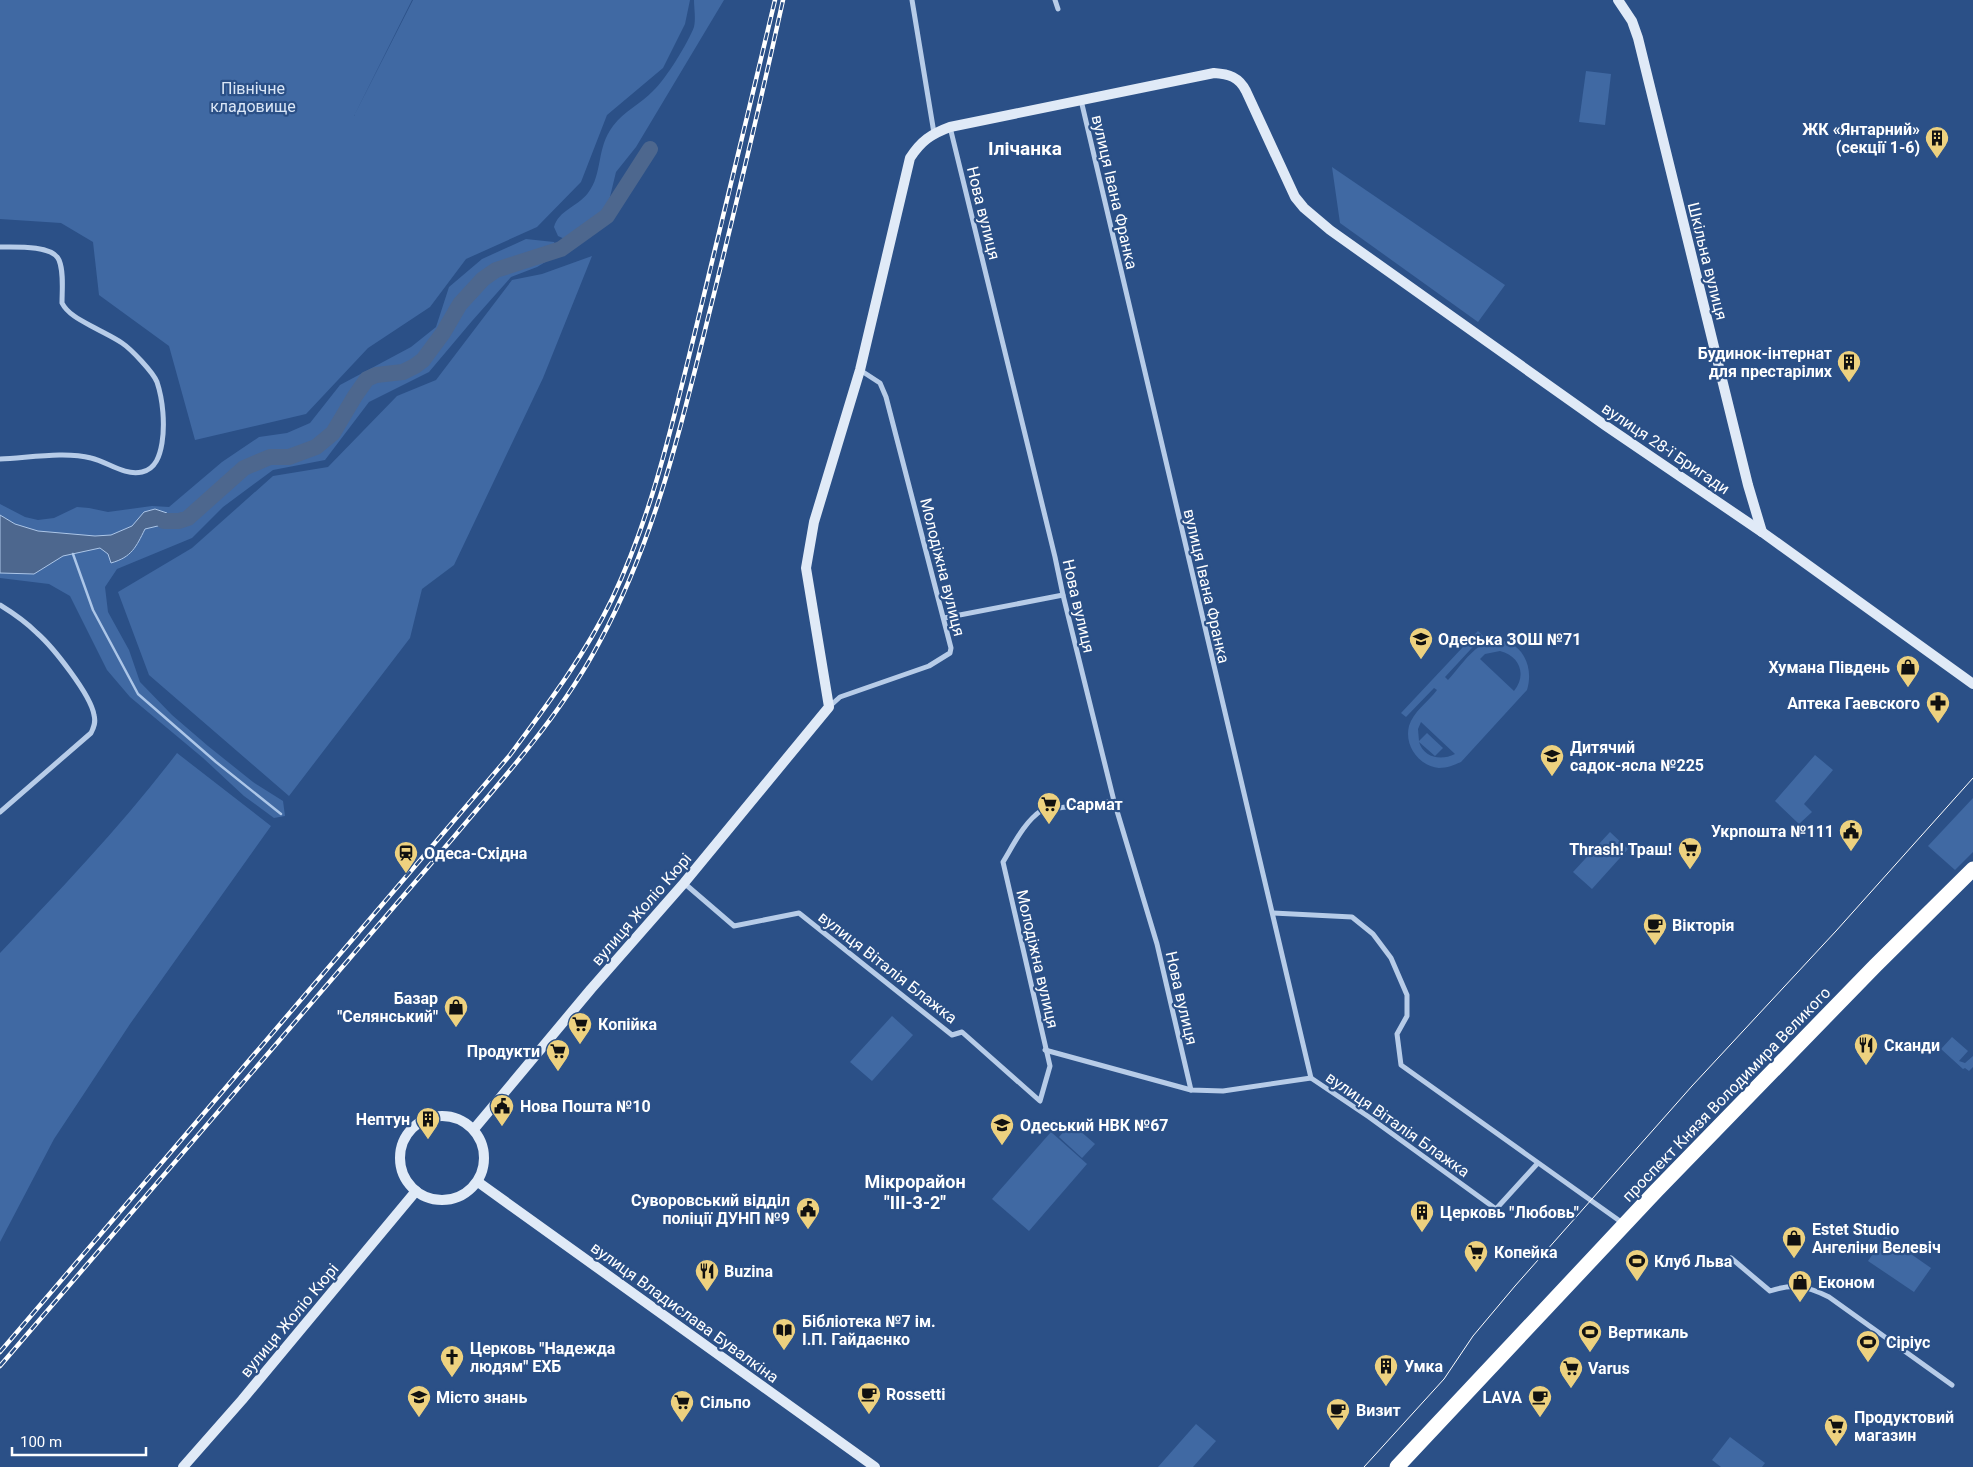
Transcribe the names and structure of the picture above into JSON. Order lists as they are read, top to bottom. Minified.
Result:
{"streets":{"highway":["проспект Князя Володимира Великого"],"street":["вулиця Івана Франка","Нова вулиця","Шкільна вулиця","вулиця 28-ї Бригади","Молодіжна вулиця","вулиця Жоліо Кюрі","вулиця Віталія Блажка","вулиця Владислава Бувалкіна"]},"crossings":[["вулиця Івана Франка","вулиця 28-ї Бригади"],["вулиця Івана Франка","вулиця Віталія Блажка"],["Нова вулиця","вулиця 28-ї Бригади"],["Нова вулиця","Молодіжна вулиця"],["Нова вулиця","вулиця Віталія Блажка"],["Шкільна вулиця","вулиця 28-ї Бригади"],["Молодіжна вулиця","вулиця Жоліо Кюрі"],["Молодіжна вулиця","вулиця Віталія Блажка"],["вулиця Жоліо Кюрі","вулиця Віталія Блажка"],["вулиця Жоліо Кюрі","вулиця Владислава Бувалкіна"]],"districts":["Ілічанка","Мікрорайон \"ІІІ-3-2\""],"parks":["Північне кладовище"],"places":{"building":["ЖК «Янтарний» (секції 1-6)","Будинок-інтернат для престарілих","Нептун","Церковь \"Любовь\"","Умка"],"school or university":["Одеська ЗОШ №71","Дитячий садок-ясла №225","Одеський НВК №67","Місто знань"],"shop":["Хумана Південь","Базар \"Селянський\"","Estet Studio Ангеліни Велевіч","Економ"],"pharmacy":["Аптека Гаевского"],"supermarket":["Сармат","Thrash! Траш!","Копійка","Продукти","Копейка","Varus","Сільпо","Продуктовий магазин"],"public building":["Укрпошта №111","Нова Пошта №10","Суворовський відділ поліції ДУНП №9"],"station":["Одеса-Східна"],"cafe":["Вікторія","Rossetti","LAVA","Визит"],"restaurant":["Сканди","Buzina"],"sports":["Клуб Льва","Вертикаль","Сіріус"],"library":["Бібліотека №7 ім. І.П. Гайдаєнко"],"church":["Церковь \"Надежда людям\" ЕХБ"]},"scale_bar":"100 m"}
